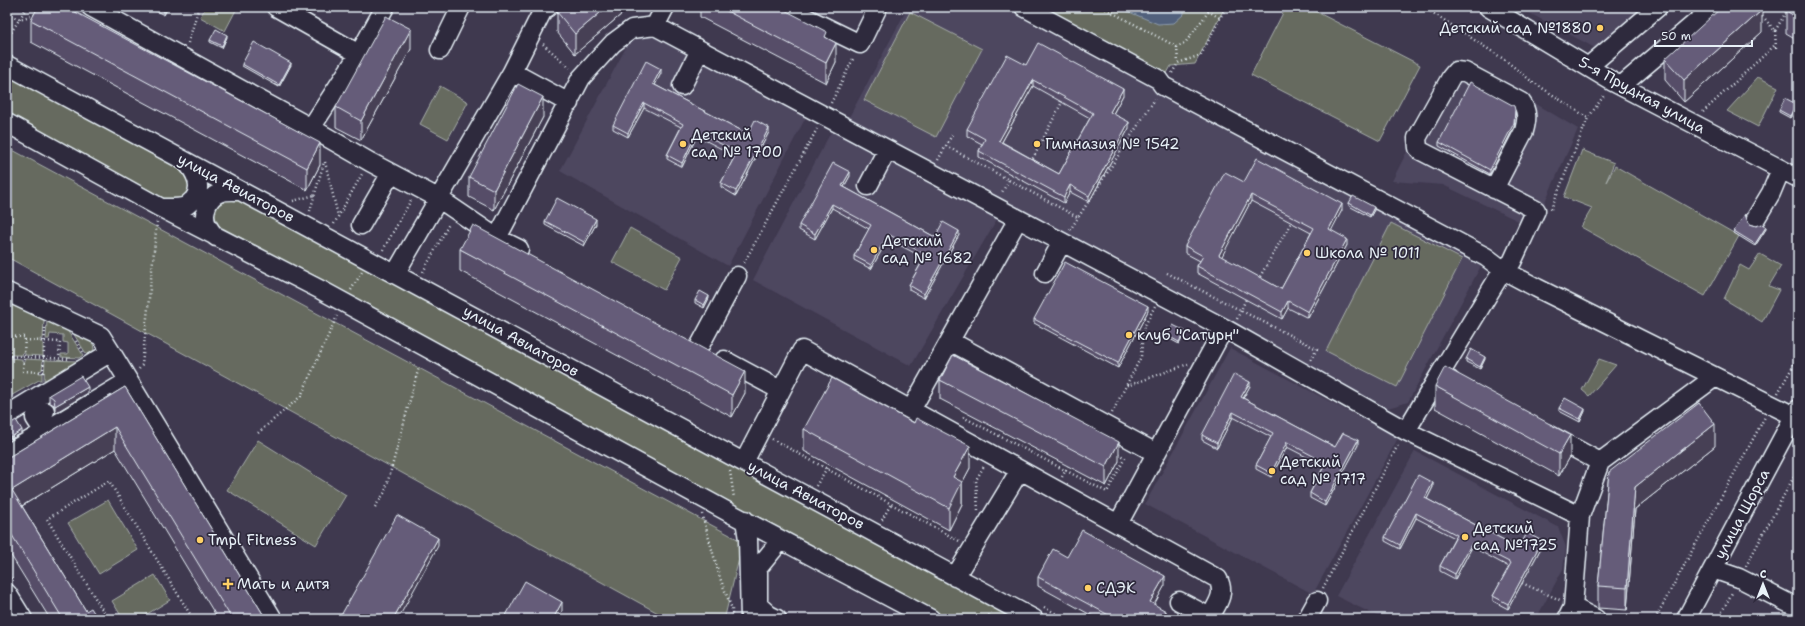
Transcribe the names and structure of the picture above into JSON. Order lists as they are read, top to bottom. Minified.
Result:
{"streets":{"street":["5-я Прудная улица","улица Авиаторов","улица Щорса"]},"places":{"other":["Детский сад №1880","Детский сад № 1700","Гимназия № 1542","Детский сад № 1682","Школа № 1011","клуб \"Сатурн\"","Детский сад № 1717","Детский сад №1725","Tmpl Fitness","СДЭК"],"health":["Мать и дитя"]},"scale_bar":"50 m","north":"top"}
